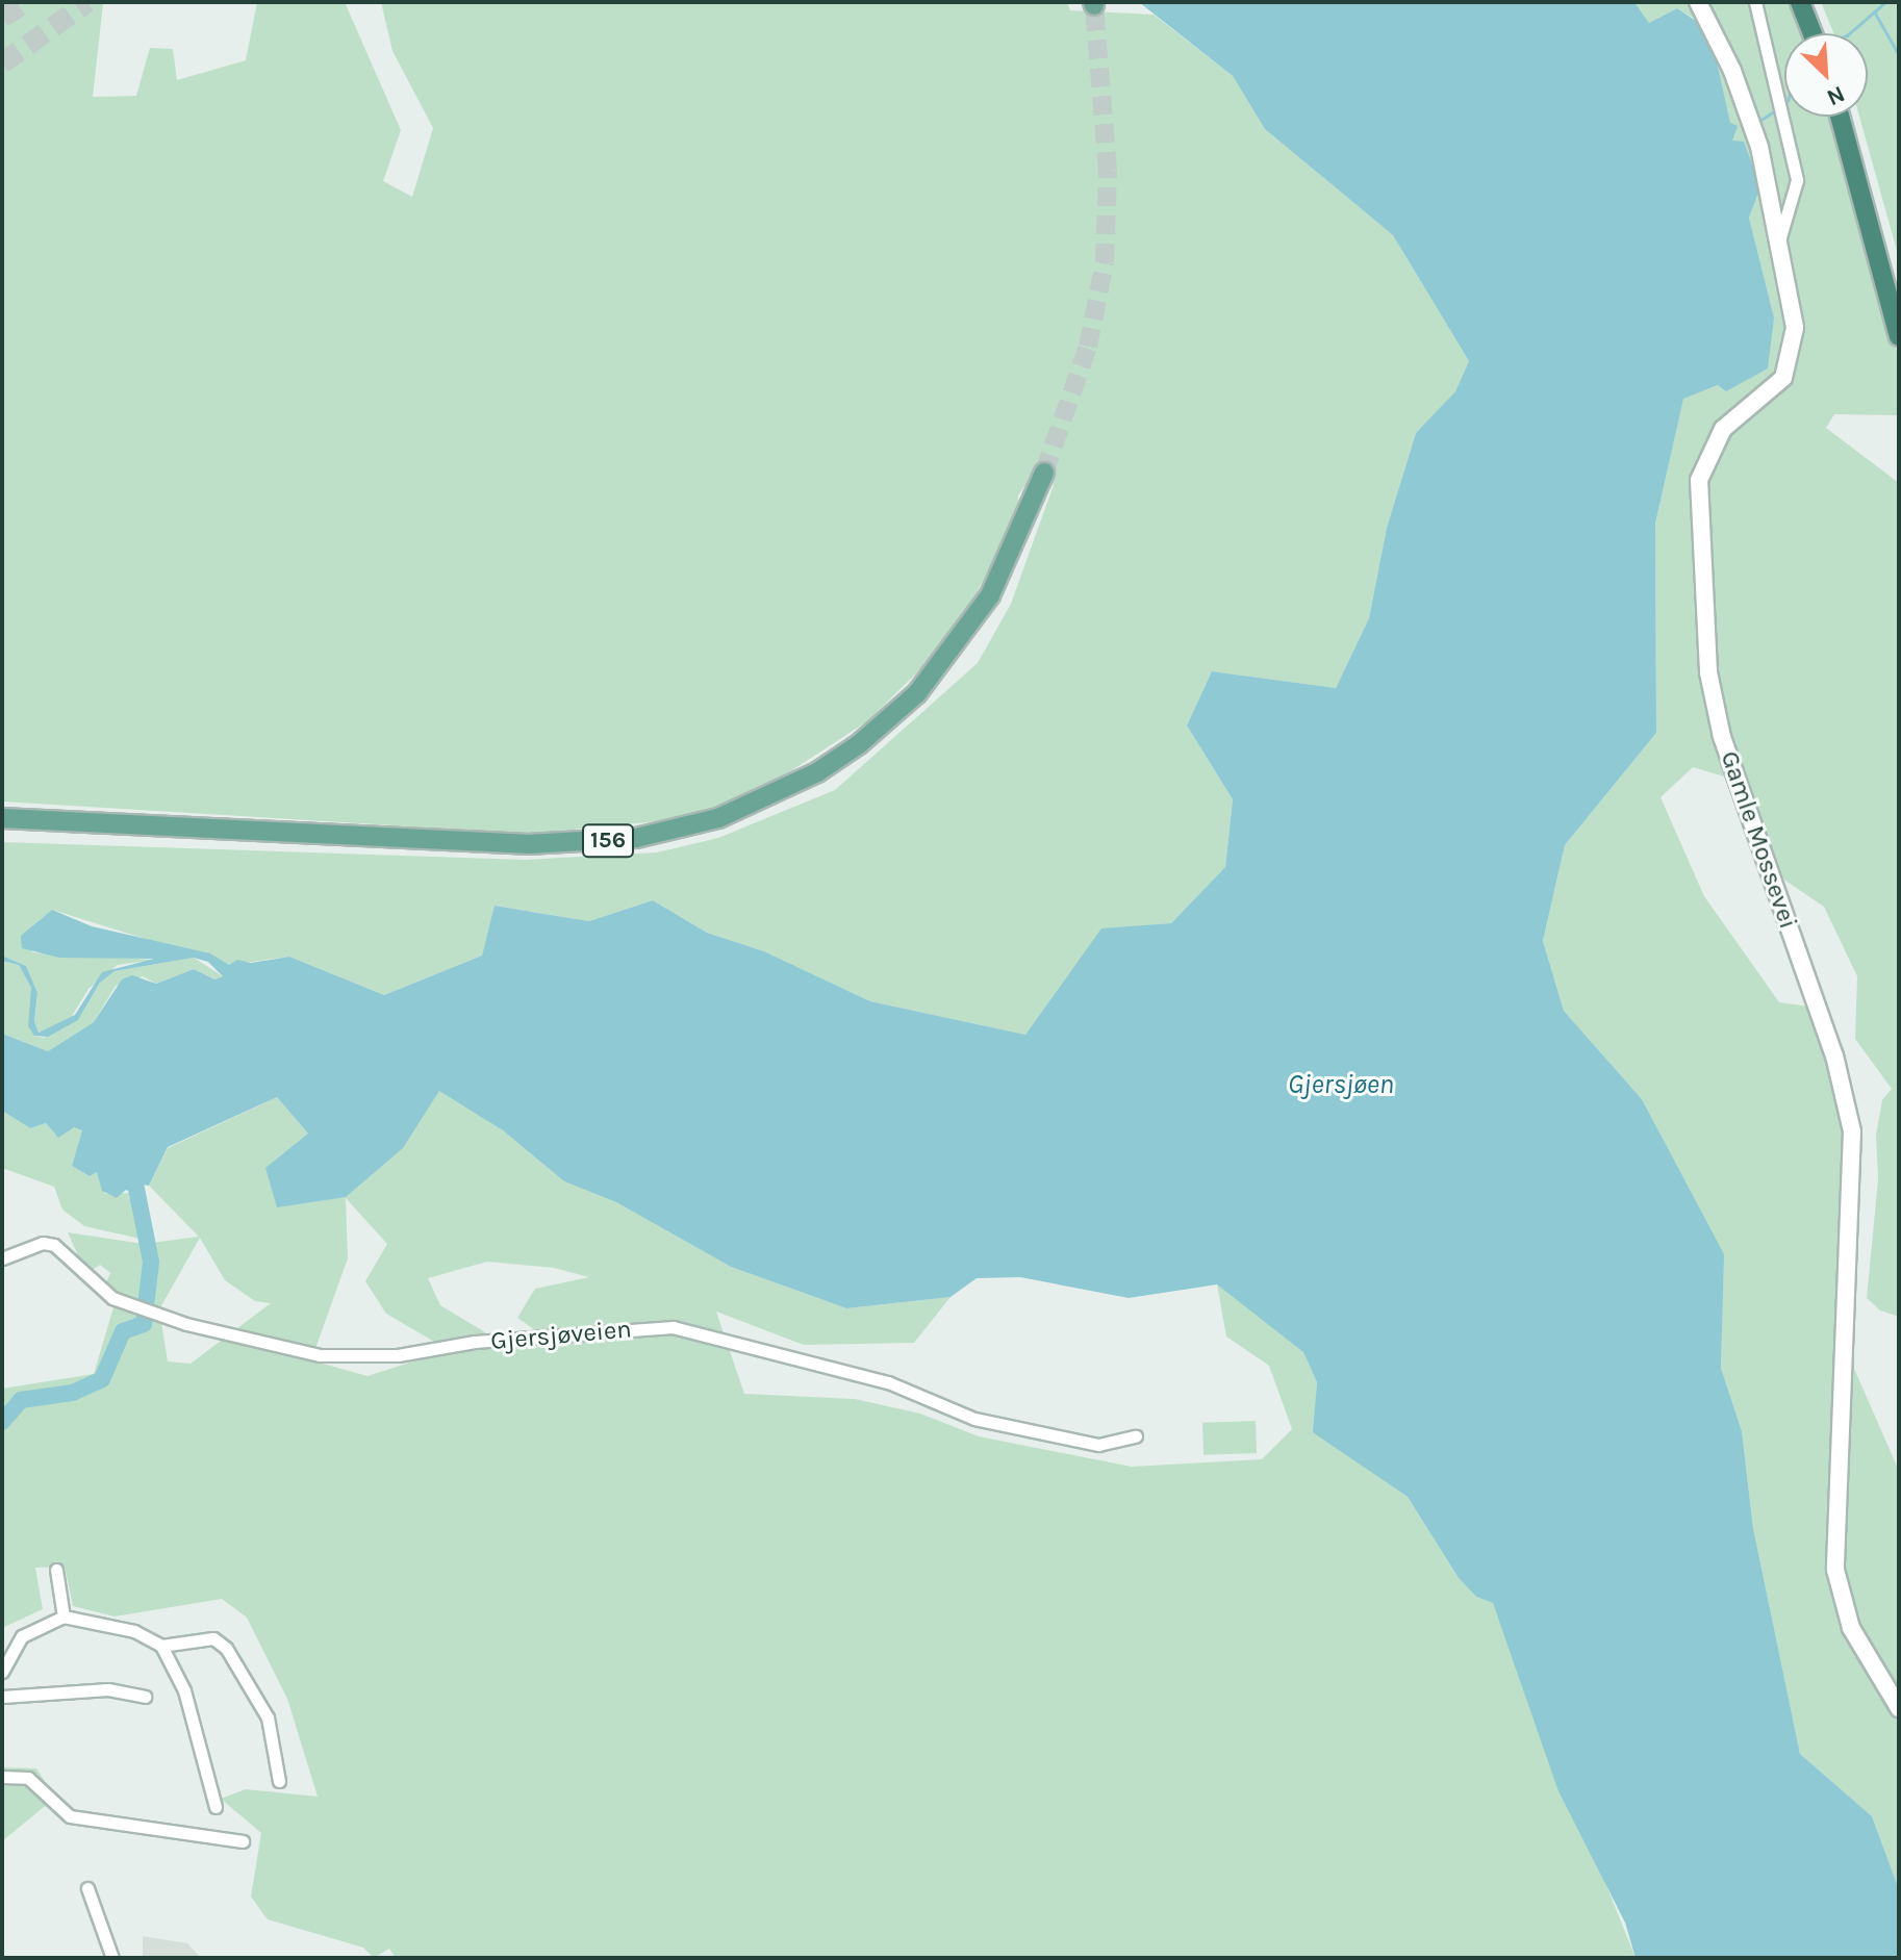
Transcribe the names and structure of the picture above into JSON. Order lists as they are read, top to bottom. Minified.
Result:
{"streets":{"main road":["Gamle Mossevei","156"],"street":["Gjersjøveien"]},"water":["Gjersjøen"],"north":"bottom right"}
